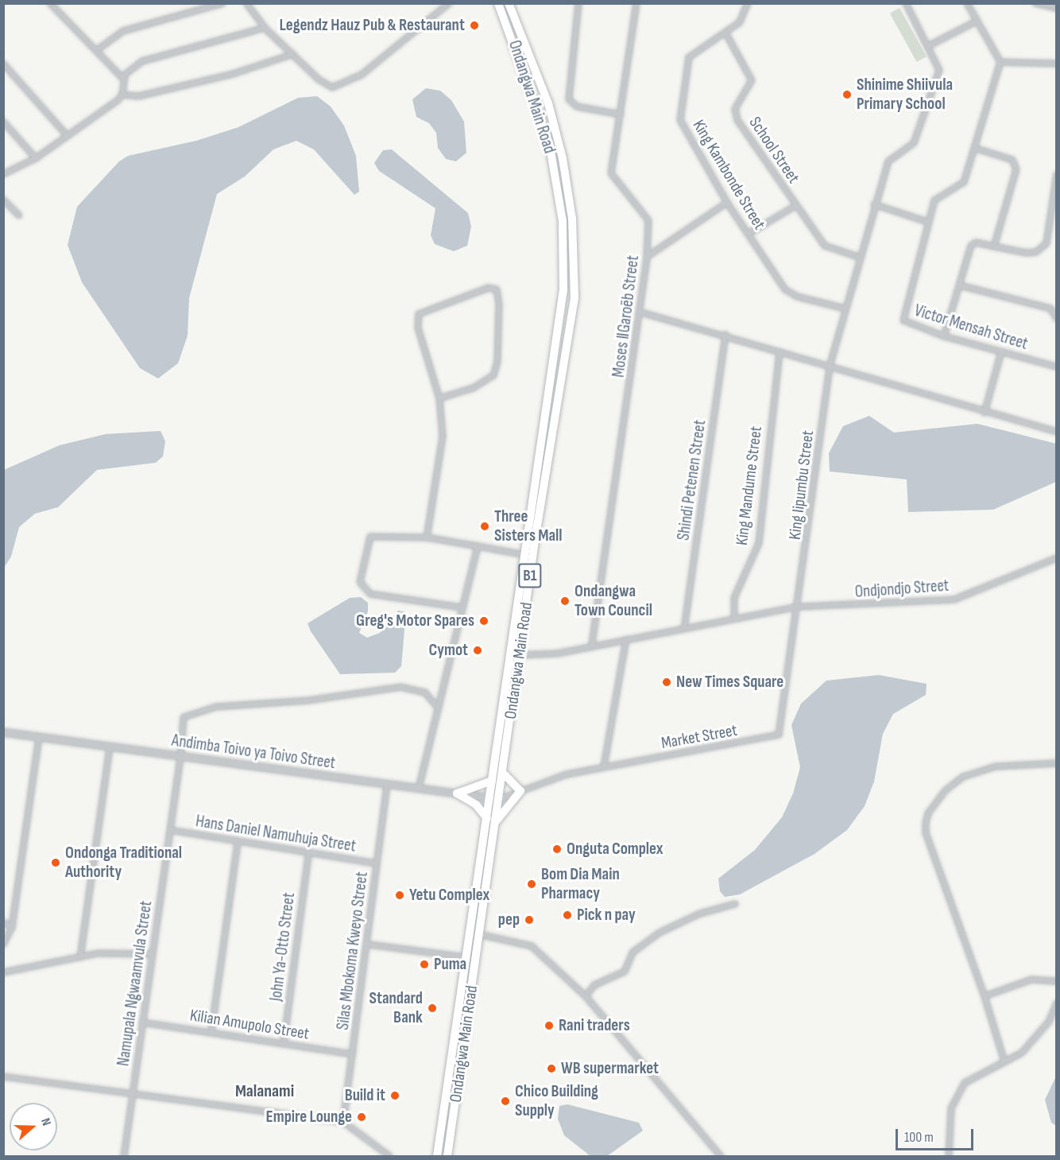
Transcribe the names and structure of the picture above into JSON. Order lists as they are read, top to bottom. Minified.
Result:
{"streets":{"main road":["Ondangwa Main Road","B1"],"street":["School Street","King Kambonde Street","Moses ǁGaroëb Street","Victor Mensah Street","Shindi Petenen Street","King Iipumbu Street","King Mandume Street","Ondjondjo Street","Market Street","Andimba Toivo ya Toivo Street","Hans Daniel Namuhuja Street","John Ya-Otto Street","Silas Mbokoma Kweyo Street","Namupala Ngwaamvula Street","Kilian Amupolo Street"]},"crossings":[["Ondangwa Main Road","Ondjondjo Street"],["Ondangwa Main Road","Market Street"],["Ondangwa Main Road","Andimba Toivo ya Toivo Street"],["School Street","King Kambonde Street"],["School Street","King Iipumbu Street"],["King Kambonde Street","King Iipumbu Street"],["Moses ǁGaroëb Street","Ondjondjo Street"],["Shindi Petenen Street","Ondjondjo Street"],["King Iipumbu Street","Ondjondjo Street"],["King Iipumbu Street","Market Street"],["King Mandume Street","Ondjondjo Street"],["Ondjondjo Street","Market Street"],["Market Street","Andimba Toivo ya Toivo Street"],["Andimba Toivo ya Toivo Street","Silas Mbokoma Kweyo Street"],["Andimba Toivo ya Toivo Street","Namupala Ngwaamvula Street"],["Hans Daniel Namuhuja Street","John Ya-Otto Street"],["Hans Daniel Namuhuja Street","Silas Mbokoma Kweyo Street"],["Hans Daniel Namuhuja Street","Namupala Ngwaamvula Street"],["John Ya-Otto Street","Kilian Amupolo Street"],["Silas Mbokoma Kweyo Street","Kilian Amupolo Street"],["Namupala Ngwaamvula Street","Kilian Amupolo Street"]],"districts":["Malanami"],"places":["Legendz Hauz Pub & Restaurant","Shinime Shiivula Primary School","Three Sisters Mall","Ondangwa Town Council","Greg's Motor Spares","Cymot","New Times Square","Onguta Complex","Ondonga Traditional Authority","Bom Dia Main Pharmacy","Yetu Complex","Pick n pay","pep","Puma","Standard Bank","Rani traders","WB supermarket","Build it","Chico Building Supply","Empire Lounge"],"scale_bar":"100 m","north":"right"}
